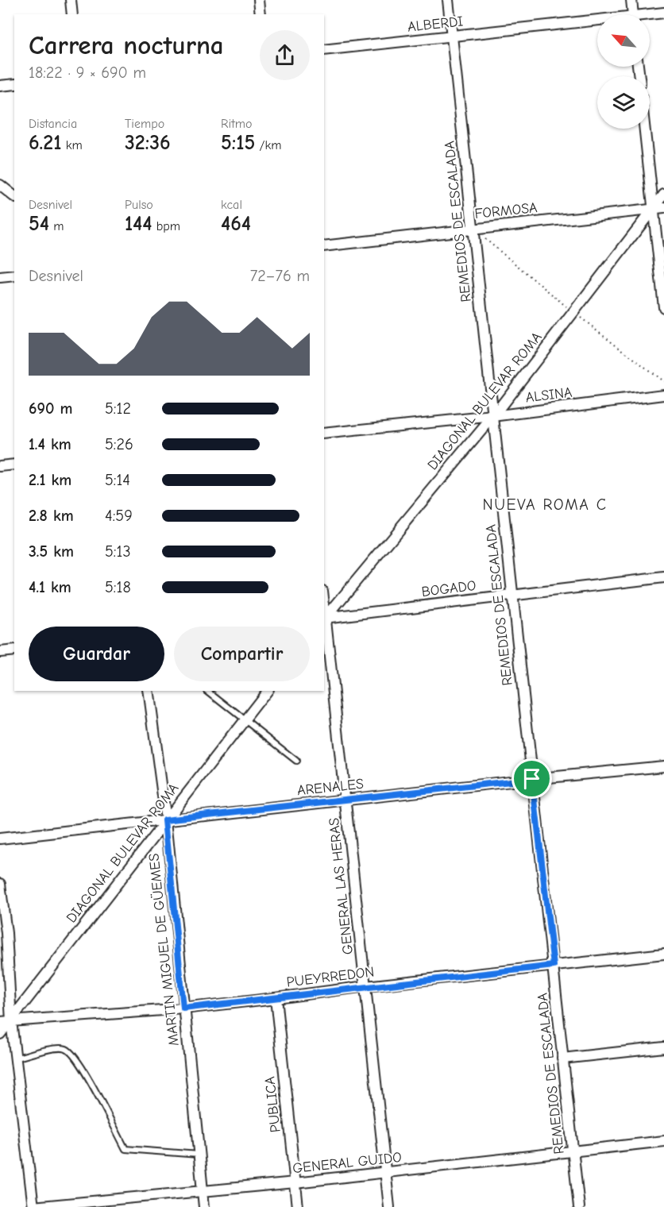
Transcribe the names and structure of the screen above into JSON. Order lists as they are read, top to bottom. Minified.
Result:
{"streets":{"street":["ALBERDI","FORMOSA","REMEDIOS DE ESCALADA","ALSINA","DIAGONAL BULEVAR ROMA","BOGADO","ARENALES","GENERAL LAS HERAS","MARTIN MIGUEL DE GÜEMES","PUEYRREDON","PUBLICA","GENERAL GUIDO"]},"crossings":[["ALBERDI","REMEDIOS DE ESCALADA"],["FORMOSA","REMEDIOS DE ESCALADA"],["FORMOSA","DIAGONAL BULEVAR ROMA"],["REMEDIOS DE ESCALADA","ALSINA"],["REMEDIOS DE ESCALADA","DIAGONAL BULEVAR ROMA"],["REMEDIOS DE ESCALADA","BOGADO"],["REMEDIOS DE ESCALADA","ARENALES"],["REMEDIOS DE ESCALADA","PUEYRREDON"],["REMEDIOS DE ESCALADA","GENERAL GUIDO"],["ALSINA","DIAGONAL BULEVAR ROMA"],["DIAGONAL BULEVAR ROMA","BOGADO"],["DIAGONAL BULEVAR ROMA","ARENALES"],["DIAGONAL BULEVAR ROMA","GENERAL LAS HERAS"],["DIAGONAL BULEVAR ROMA","MARTIN MIGUEL DE GÜEMES"],["DIAGONAL BULEVAR ROMA","PUEYRREDON"],["BOGADO","GENERAL LAS HERAS"],["ARENALES","GENERAL LAS HERAS"],["ARENALES","MARTIN MIGUEL DE GÜEMES"],["GENERAL LAS HERAS","PUEYRREDON"],["GENERAL LAS HERAS","GENERAL GUIDO"],["MARTIN MIGUEL DE GÜEMES","PUEYRREDON"],["MARTIN MIGUEL DE GÜEMES","GENERAL GUIDO"],["PUEYRREDON","PUBLICA"],["PUBLICA","GENERAL GUIDO"]],"districts":["NUEVA ROMA C"],"north":"top left","page":{"heading":["Carrera nocturna","18:22 · 9 × 690 m"],"stats":[["Distancia","6.21 km"],["Tiempo","32:36"],["Ritmo","5:15 /km"],["Desnivel","54 m"],["Pulso","144 bpm"],["kcal","464"]],"chart":["Desnivel","72–76 m"],"list":[{"name":"690 m","note":"5:12"},{"name":"1.4 km","note":"5:26"},{"name":"2.1 km","note":"5:14"},{"name":"2.8 km","note":"4:59"},{"name":"3.5 km","note":"5:13"},{"name":"4.1 km","note":"5:18"}],"buttons":["Guardar","Compartir"]}}
